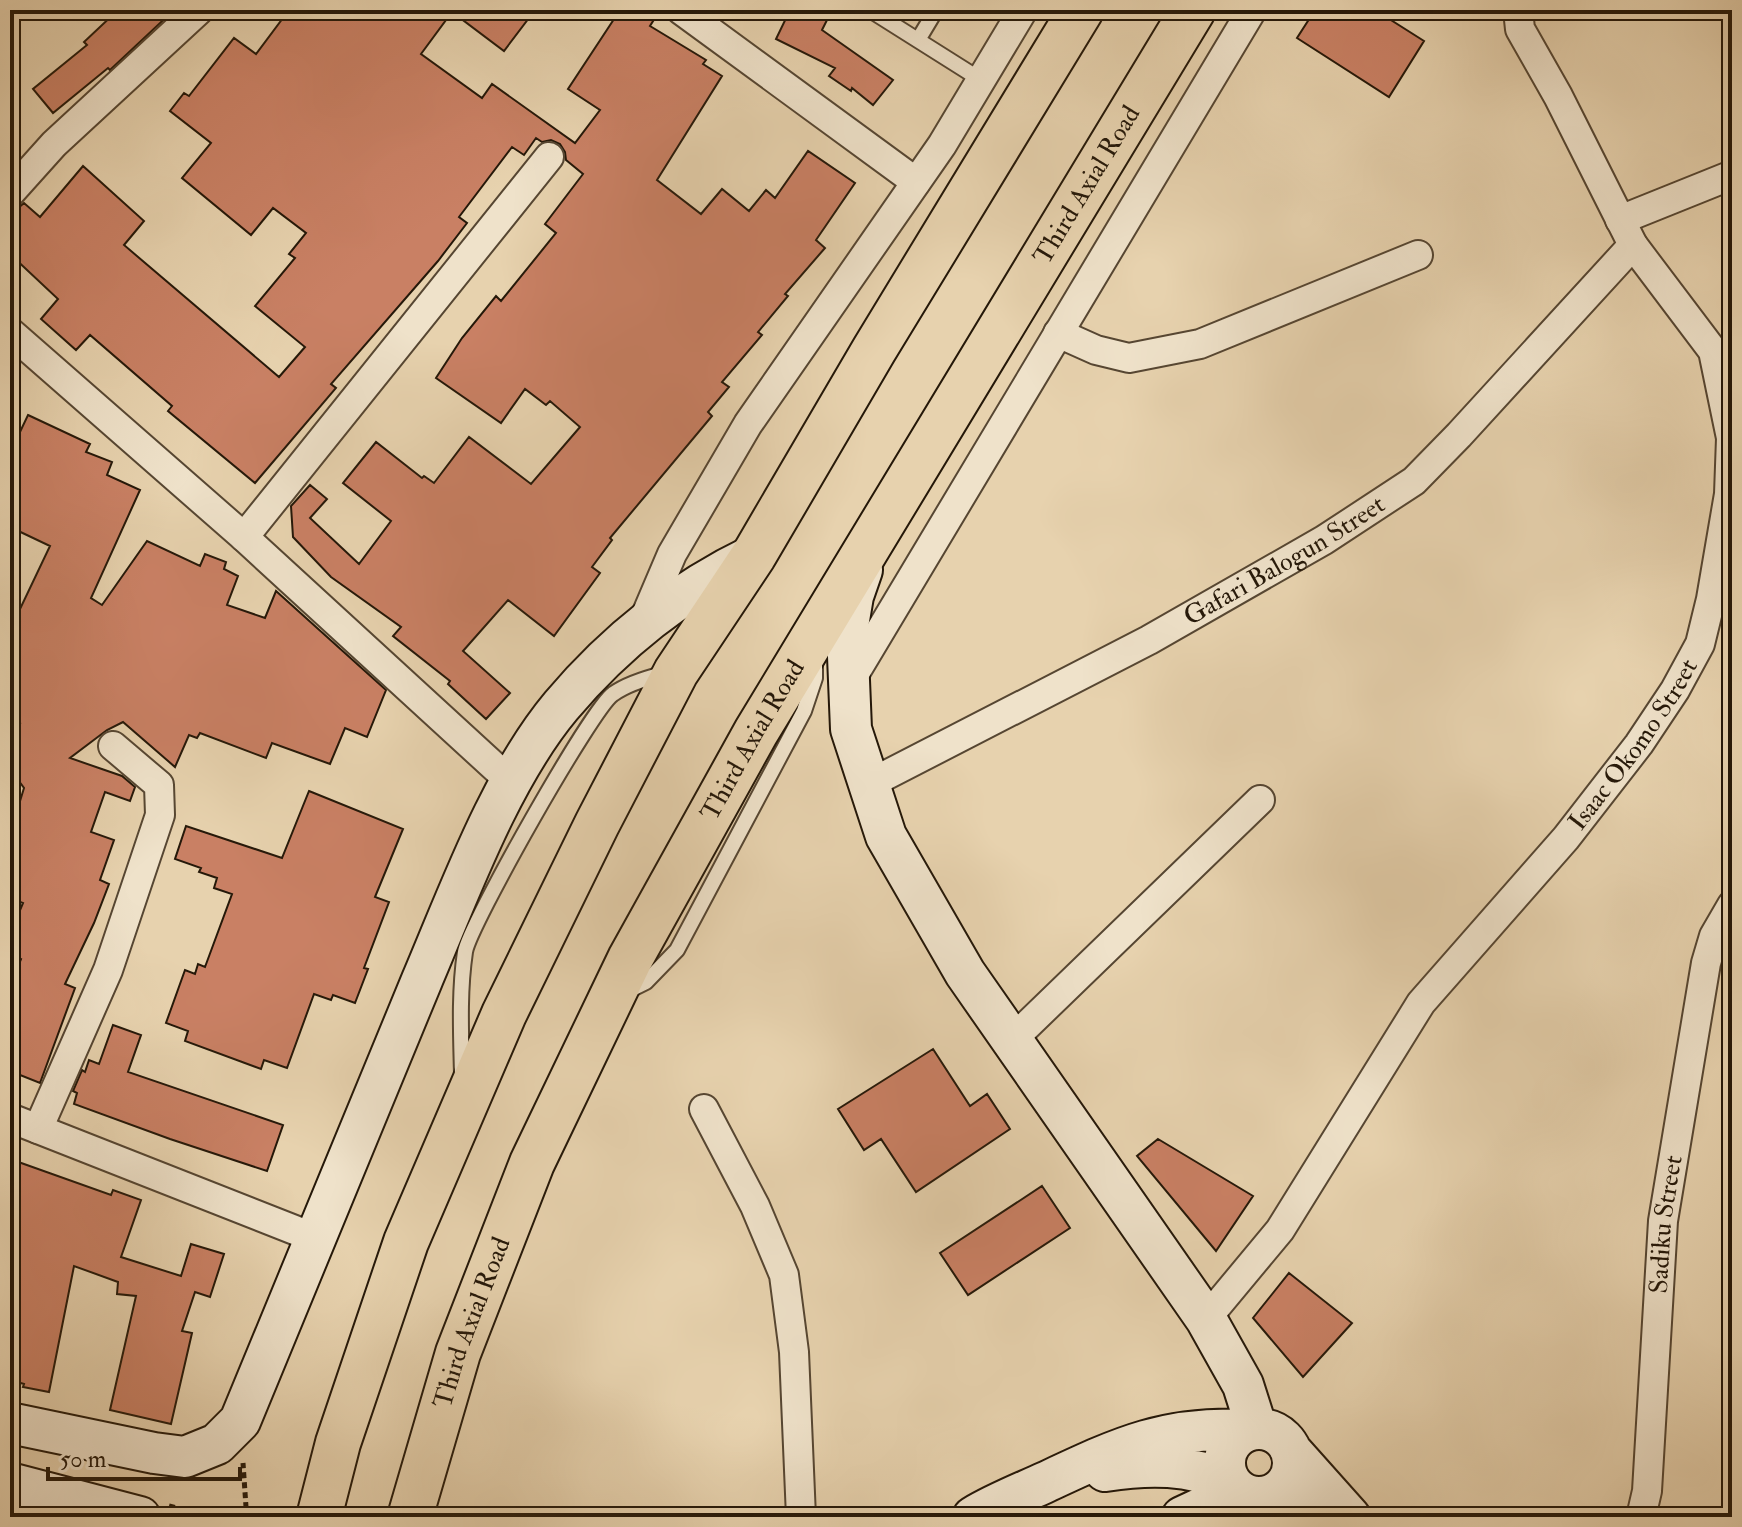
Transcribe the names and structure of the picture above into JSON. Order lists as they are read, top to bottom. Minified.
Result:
{"streets":{"highway":["Third Axial Road"],"street":["Gafari Balogun Street","Isaac Okomo Street","Sadiku Street"]},"crossings":[["Gafari Balogun Street","Isaac Okomo Street"]],"scale_bar":"50 m"}
